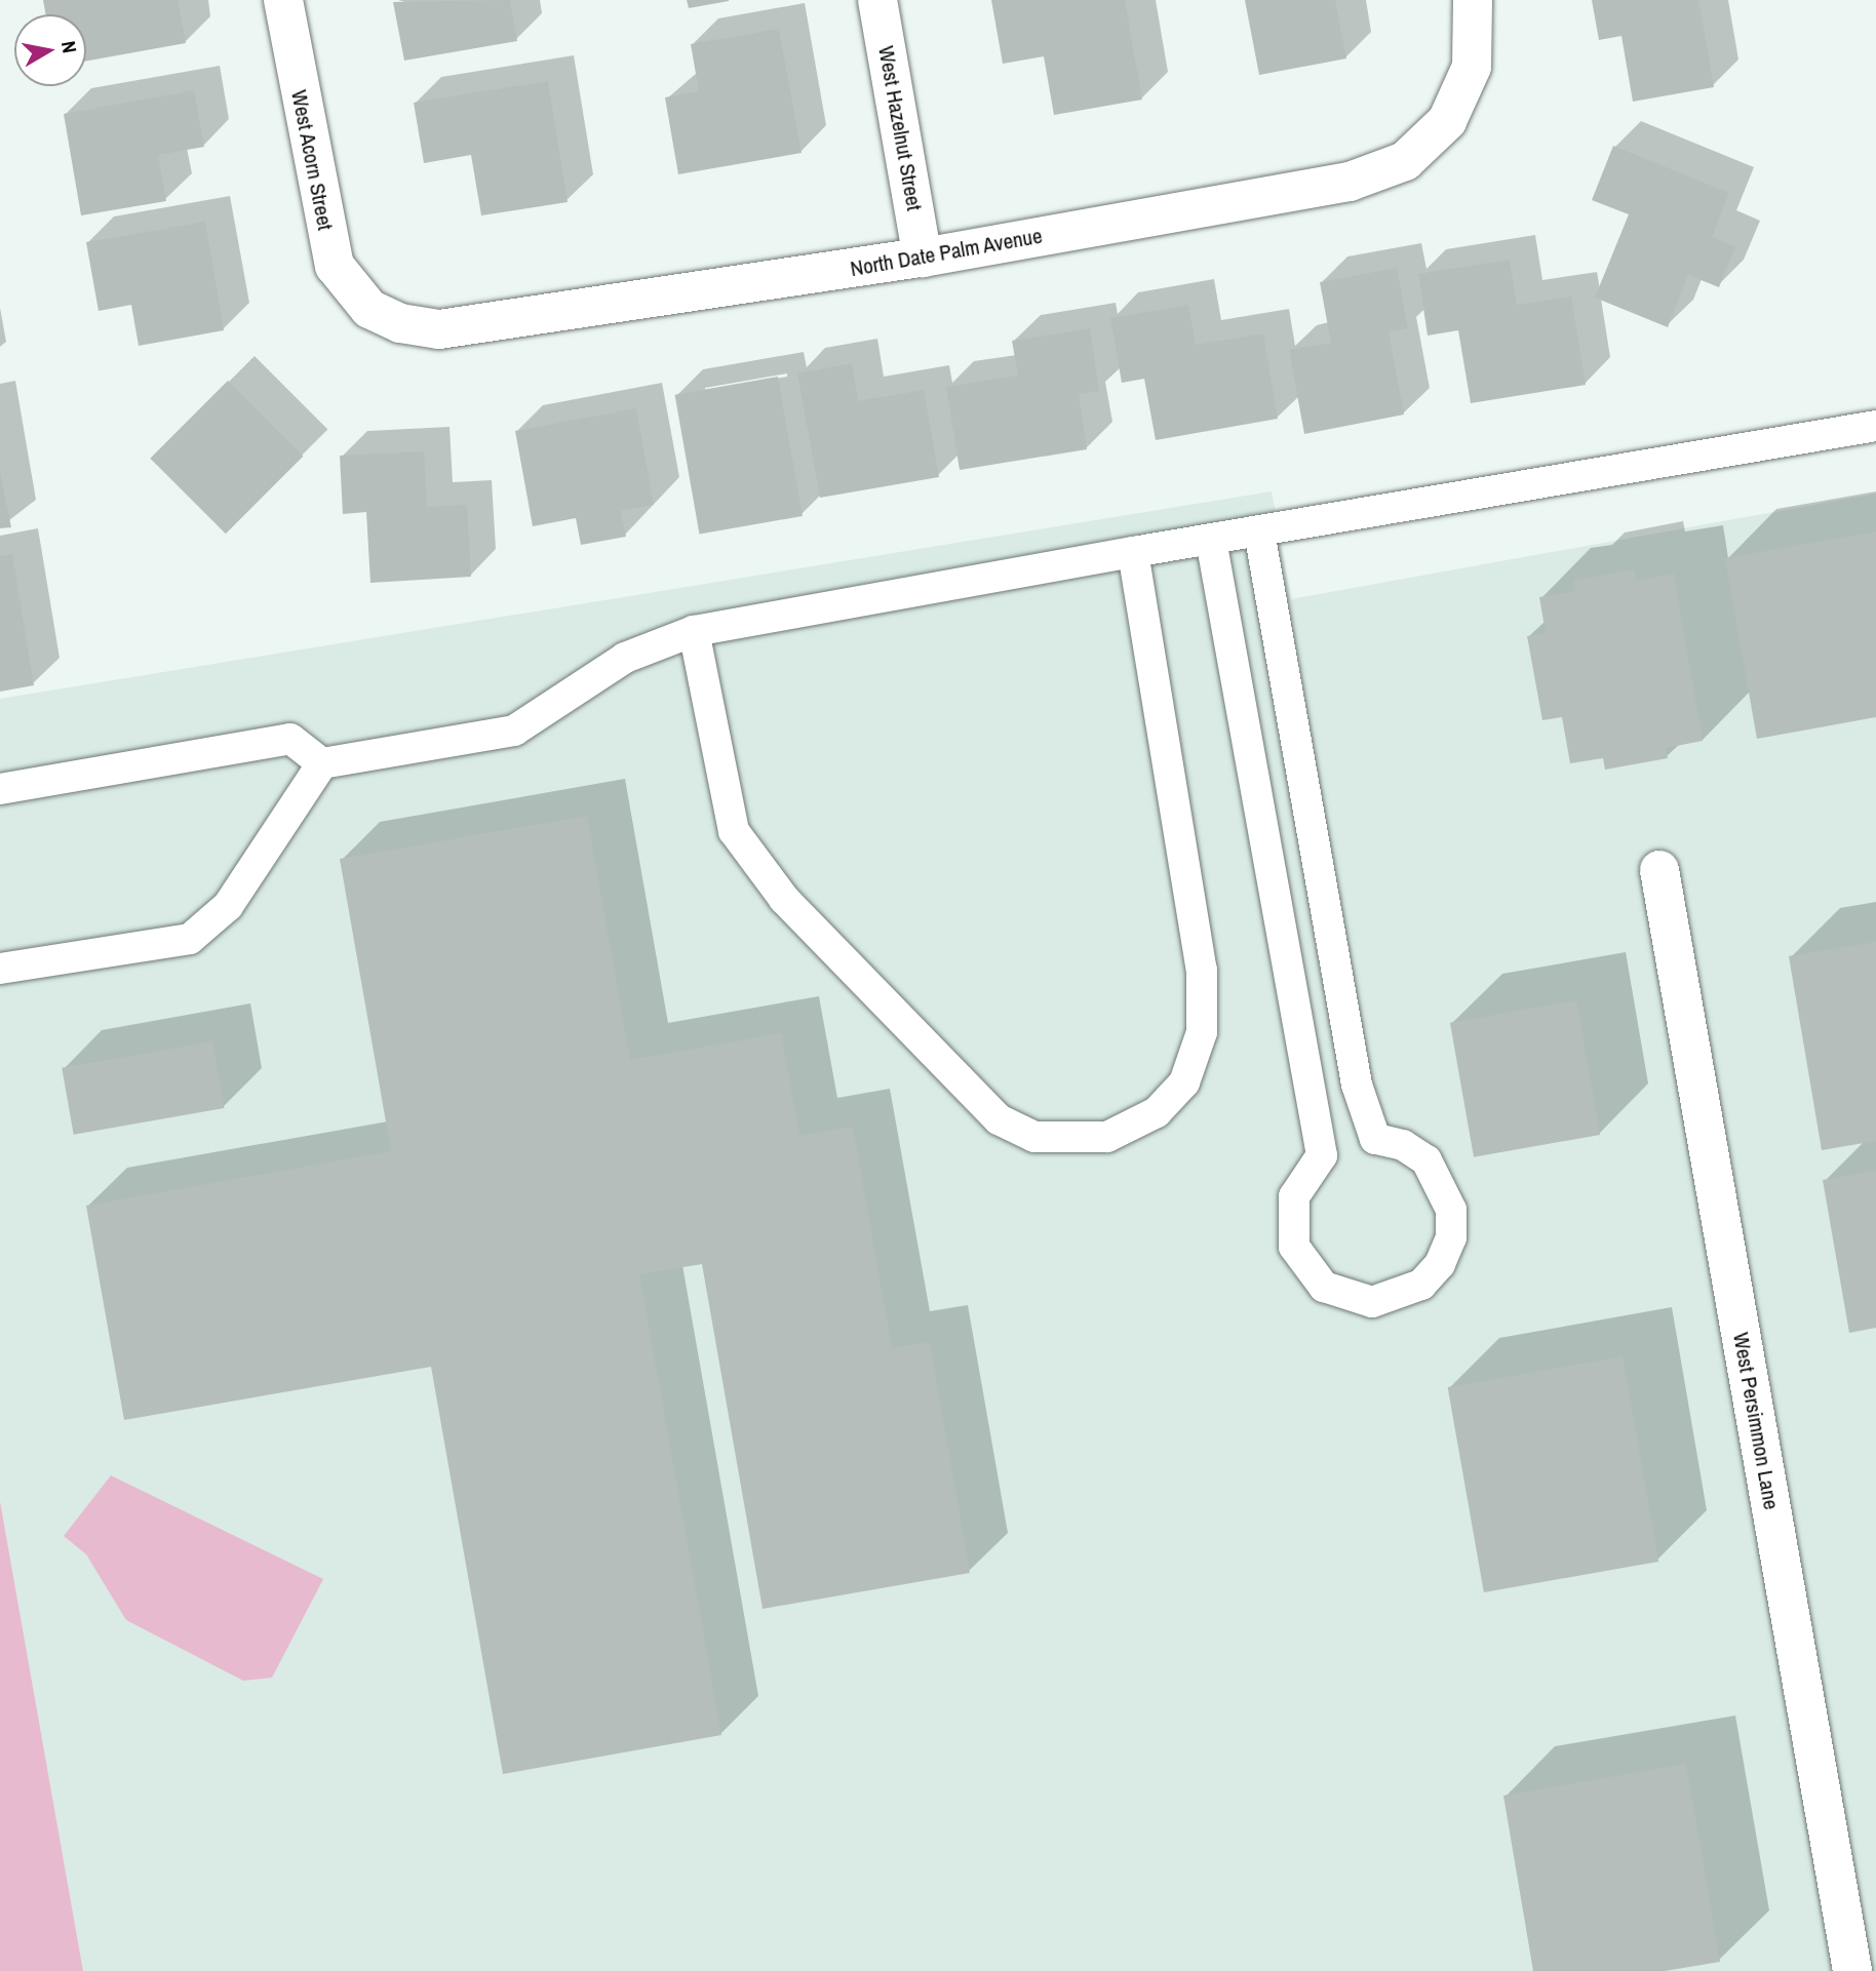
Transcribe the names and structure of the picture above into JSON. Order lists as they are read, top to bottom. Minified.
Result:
{"streets":{"street":["West Hazelnut Street","West Acorn Street","North Date Palm Avenue","West Persimmon Lane"]},"crossings":[["West Hazelnut Street","North Date Palm Avenue"],["West Acorn Street","North Date Palm Avenue"]],"north":"right"}
